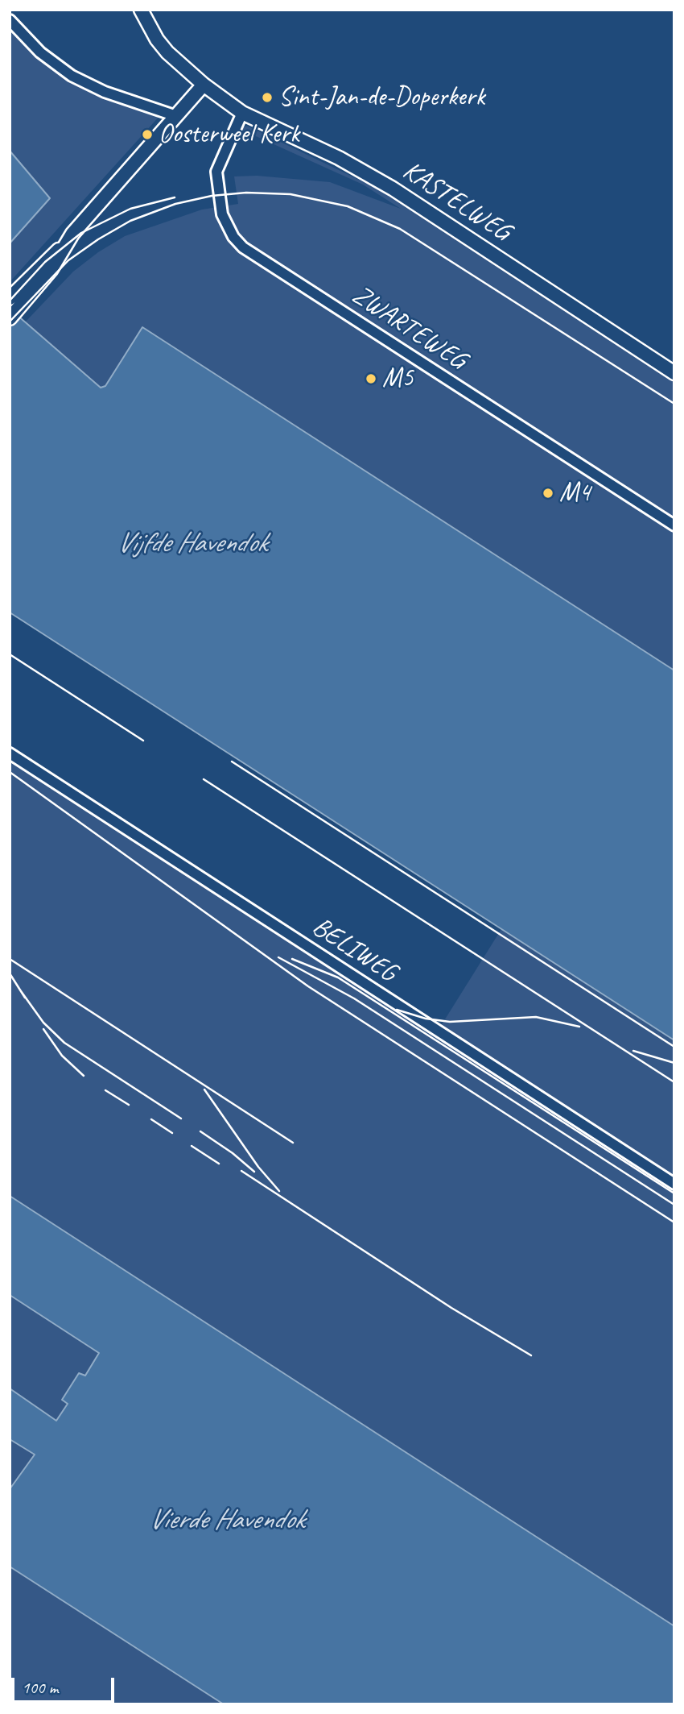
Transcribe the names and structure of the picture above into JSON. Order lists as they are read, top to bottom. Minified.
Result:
{"streets":{"main road":["KASTELWEG"],"street":["ZWARTEWEG","BELIWEG"]},"crossings":[["KASTELWEG","ZWARTEWEG"]],"water":["Vijfde Havendok","Vierde Havendok"],"places":["Sint-Jan-de-Doperkerk","Oosterweel Kerk","M5","M4"],"scale_bar":"100 m"}
